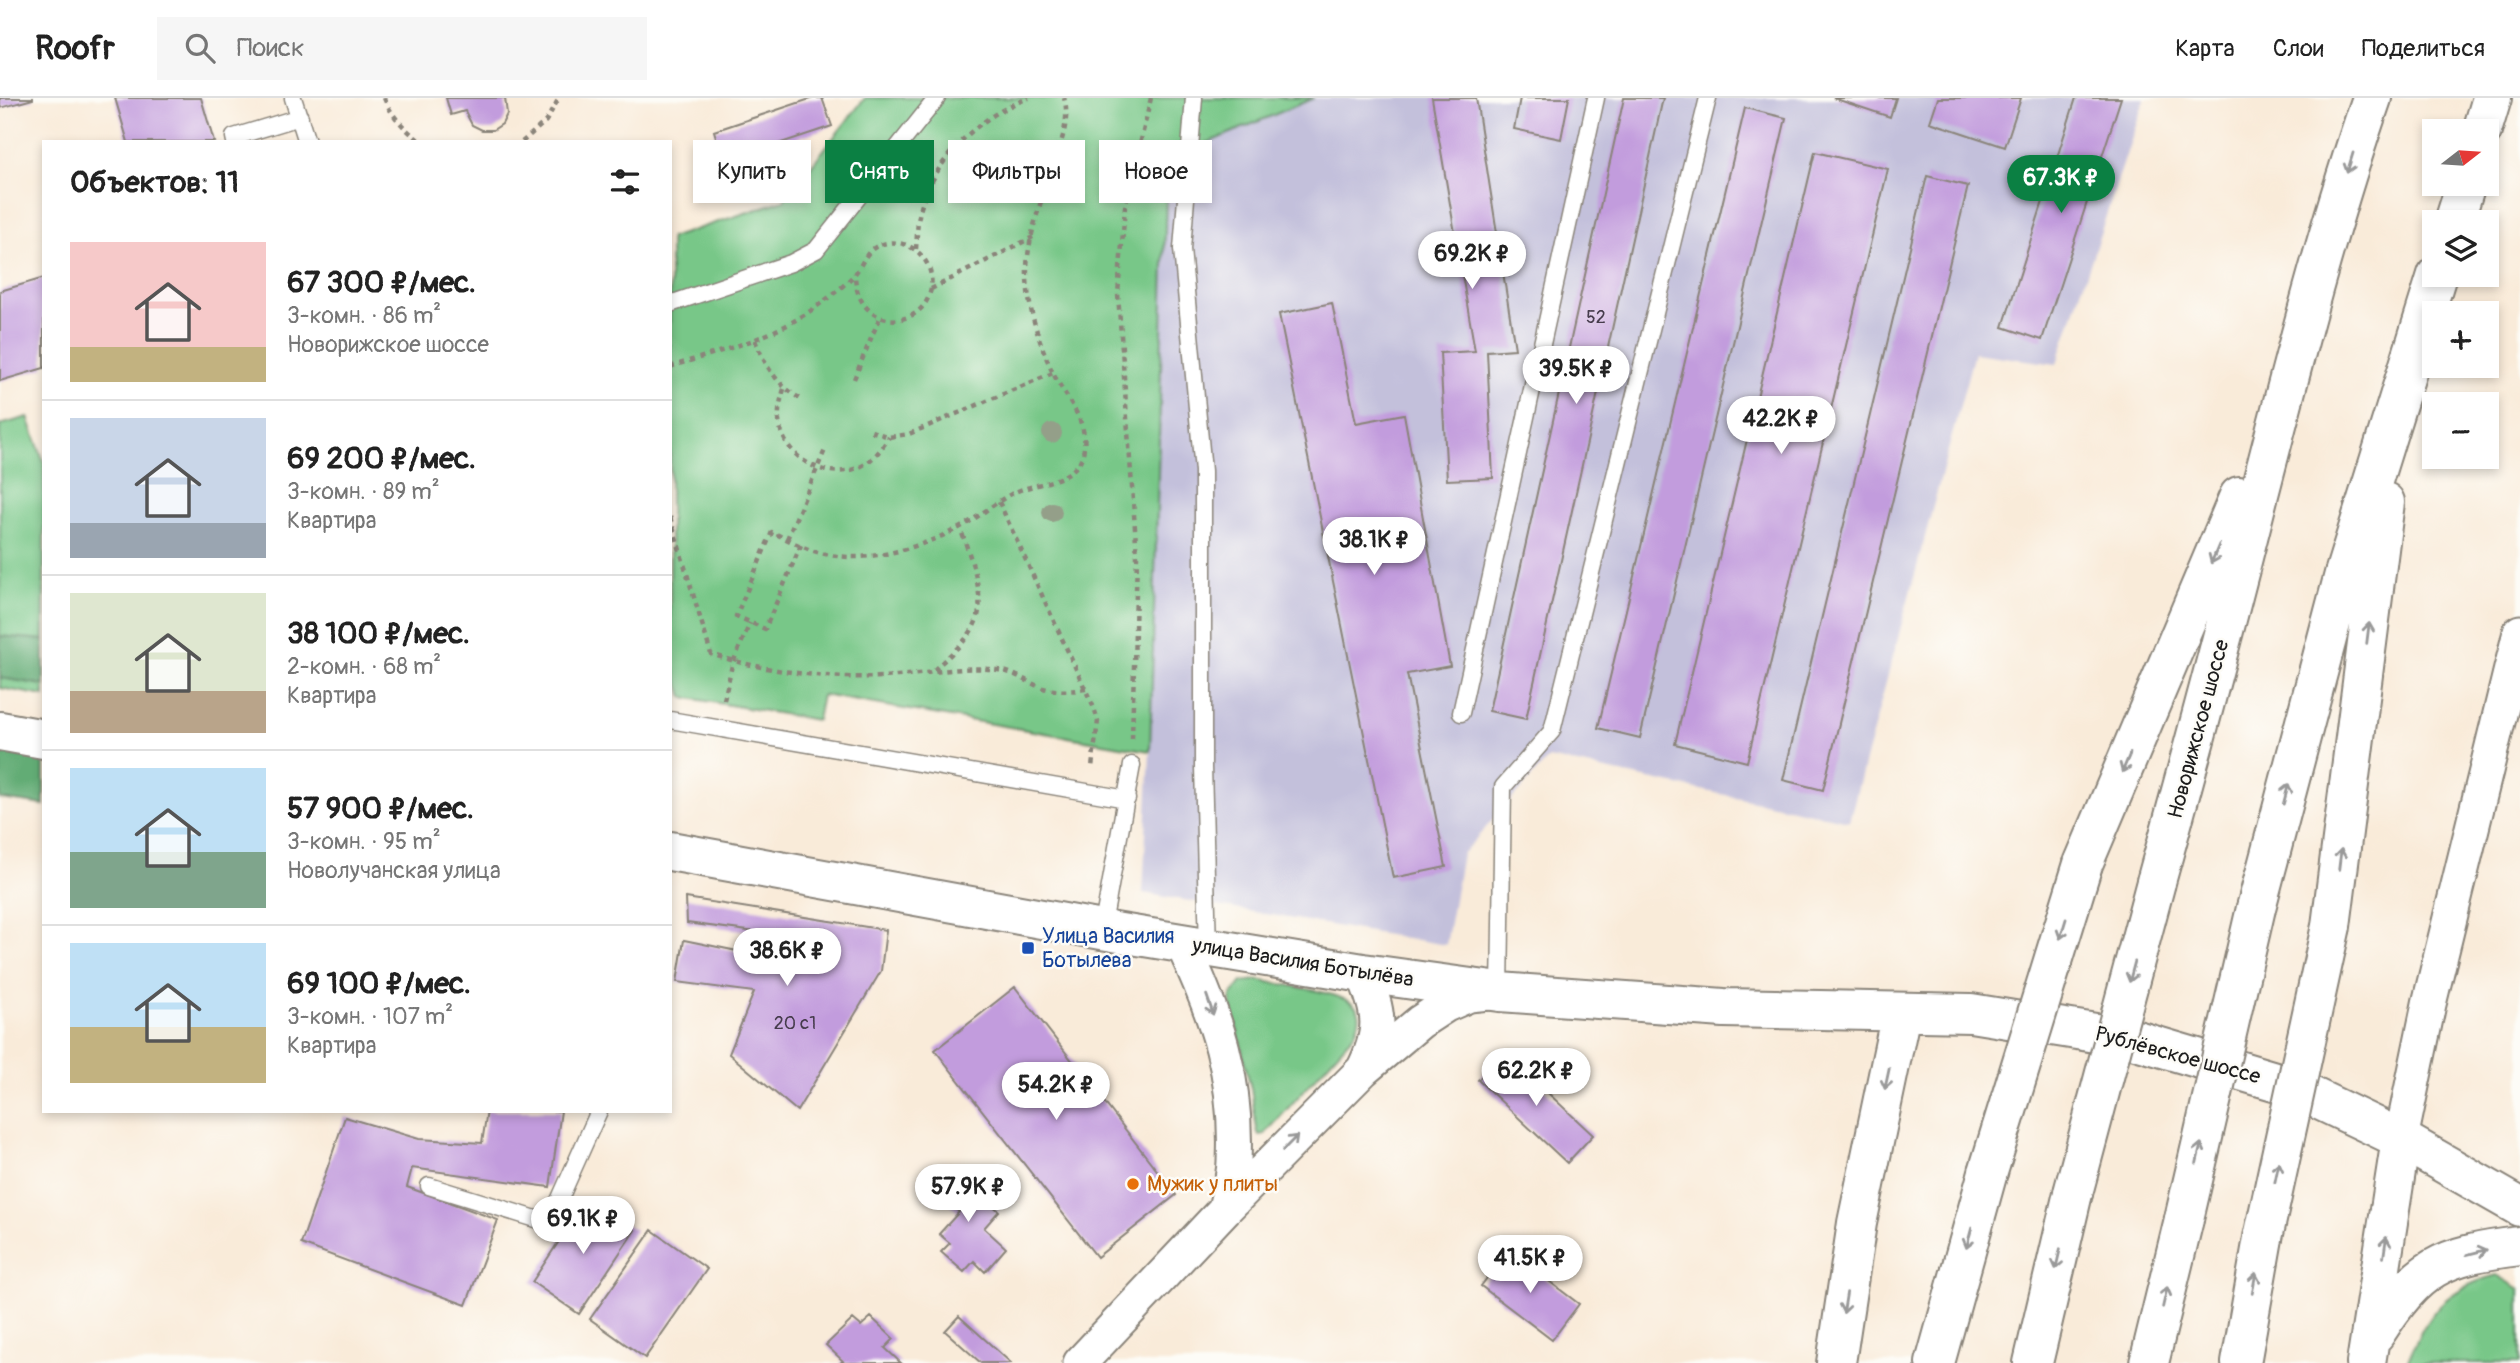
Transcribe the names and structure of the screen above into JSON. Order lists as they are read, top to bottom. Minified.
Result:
{"streets":{"main road":["Новорижское шоссе","улица Василия Ботылёва","Рублёвское шоссе"]},"crossings":[["улица Василия Ботылёва","Рублёвское шоссе"]],"places":{"transit":["Улица Василия Ботылева"],"other":["Мужик у плиты"]},"house_numbers":["52","20 с1"],"north":"right","page":{"header":"Roofr","search":"Поиск","nav":["Карта","Слои","Поделиться"],"map_buttons":["+","−"],"chip":["Купить","Снять","Фильтры","Новое"],"heading":"Объектов: 11","price":["67.3K ₽","69.2K ₽","39.5K ₽","42.2K ₽","38.1K ₽","38.6K ₽","62.2K ₽","54.2K ₽","57.9K ₽","69.1K ₽","41.5K ₽"],"list":[{"name":"67 300 ₽/мес.","note":"3-комн. · 86 m² · Новорижское шоссе"},{"name":"69 200 ₽/мес.","note":"3-комн. · 89 m² · Квартира"},{"name":"38 100 ₽/мес.","note":"2-комн. · 68 m² · Квартира"},{"name":"57 900 ₽/мес.","note":"3-комн. · 95 m² · Новолучанская улица"},{"name":"69 100 ₽/мес.","note":"3-комн. · 107 m² · Квартира"}]}}
